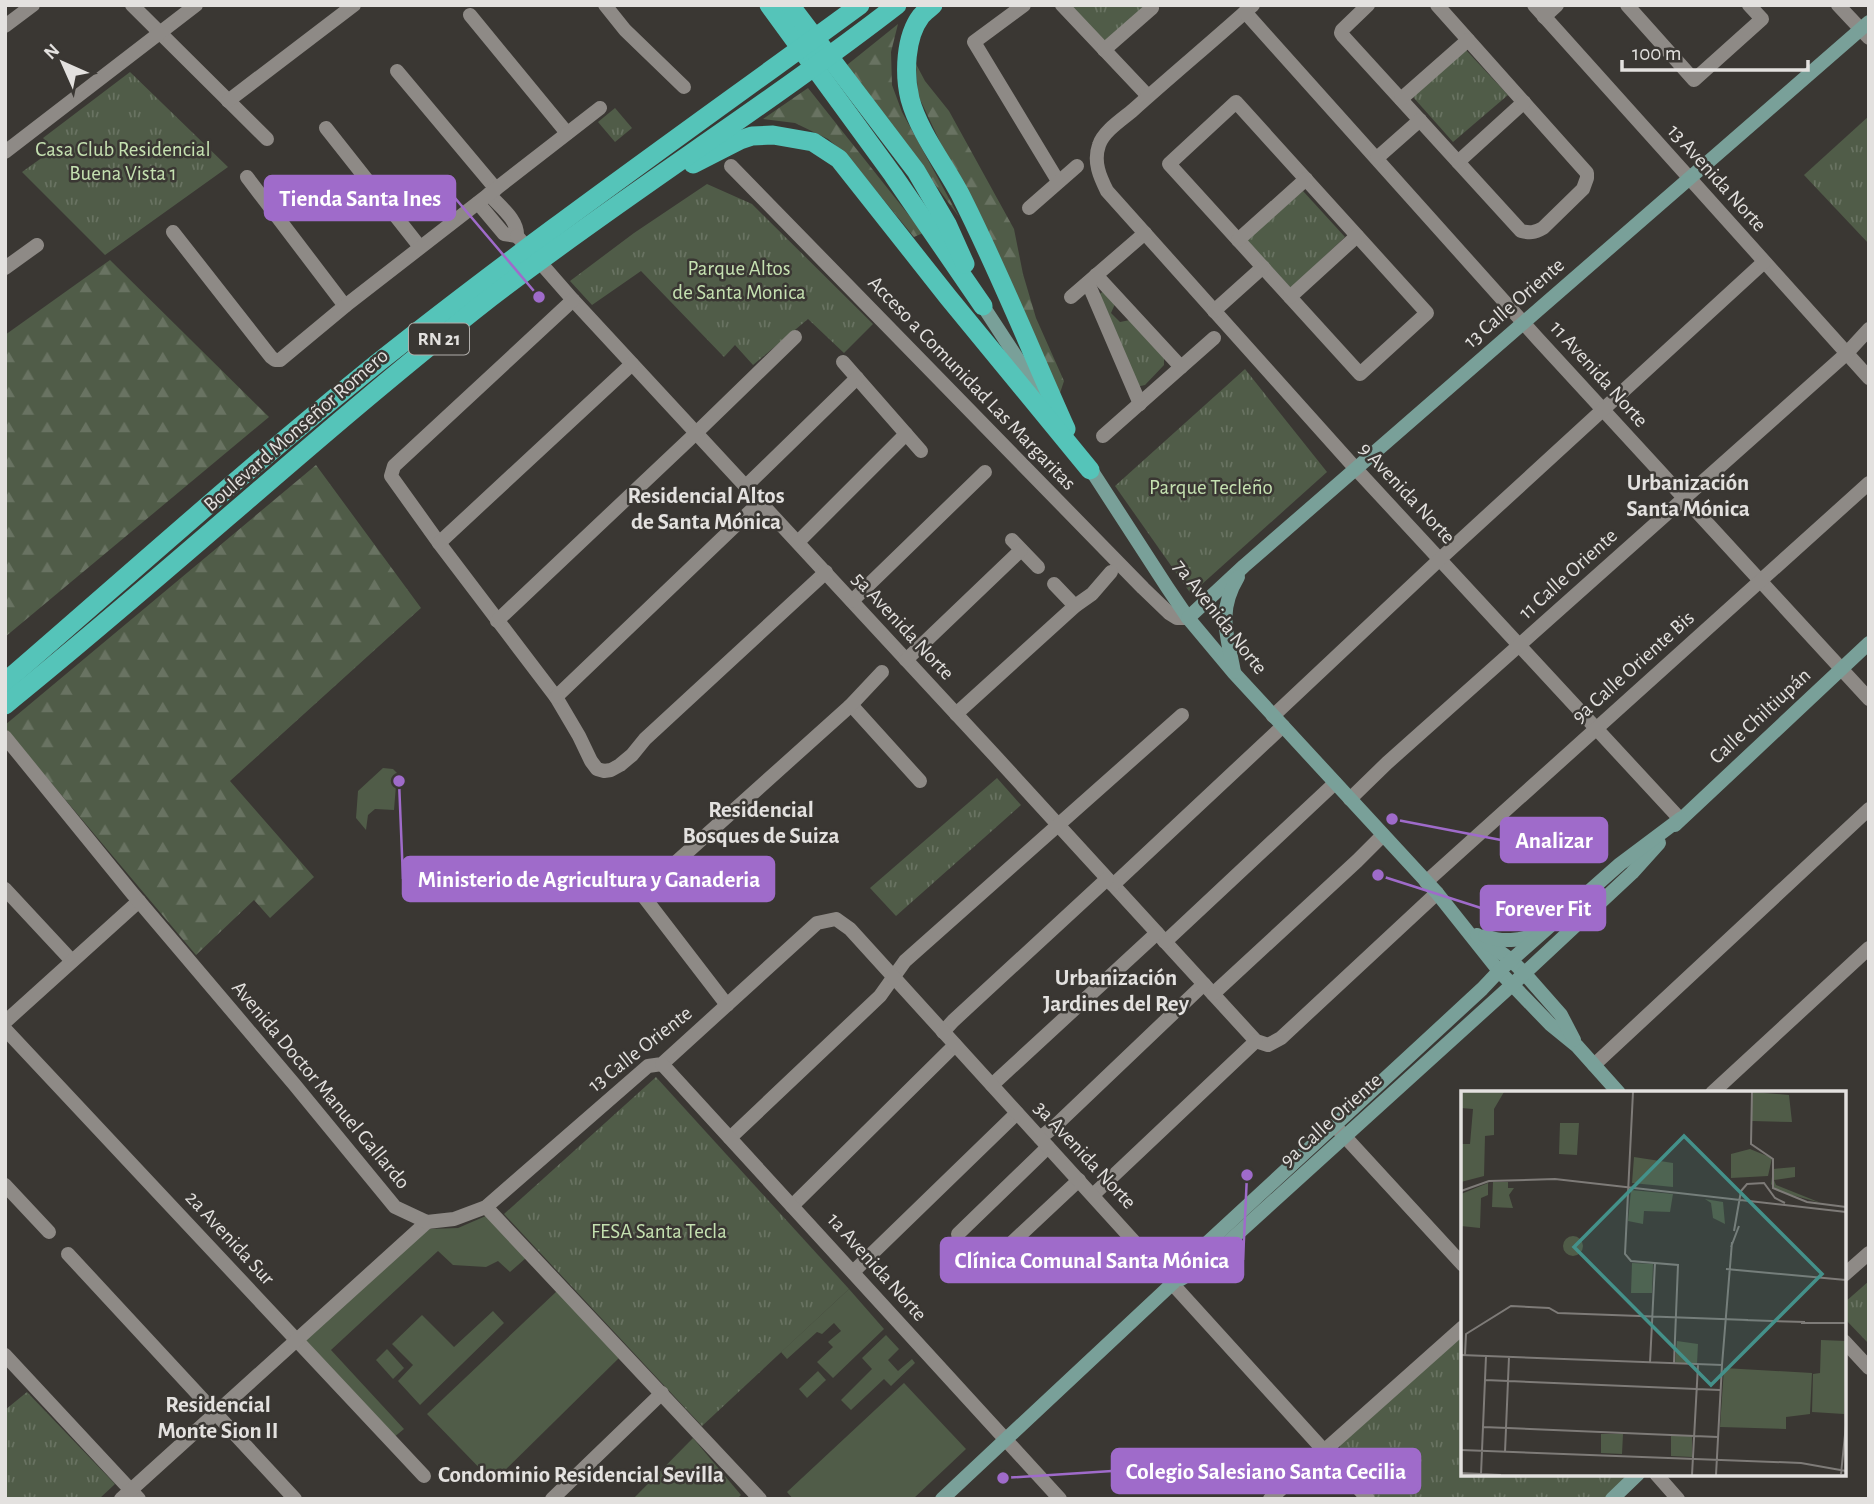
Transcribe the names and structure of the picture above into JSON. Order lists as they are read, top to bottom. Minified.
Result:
{"streets":{"highway":["RN 21","Boulevard Monseñor Romero"],"main road":["13 Calle Oriente","7a Avenida Norte","Calle Chiltiupán","9a Calle Oriente"],"street":["13 Avenida Norte","11 Avenida Norte","Acceso a Comunidad Las Margaritas","9 Avenida Norte","11 Calle Oriente","5a Avenida Norte","9a Calle Oriente Bis","Avenida Doctor Manuel Gallardo","3a Avenida Norte","2a Avenida Sur","1a Avenida Norte"]},"crossings":[["13 Avenida Norte","13 Calle Oriente"],["13 Avenida Norte","11 Calle Oriente"],["13 Calle Oriente","11 Avenida Norte"],["13 Calle Oriente","Acceso a Comunidad Las Margaritas"],["13 Calle Oriente","9 Avenida Norte"],["13 Calle Oriente","7a Avenida Norte"],["13 Calle Oriente","3a Avenida Norte"],["13 Calle Oriente","1a Avenida Norte"],["11 Avenida Norte","11 Calle Oriente"],["11 Avenida Norte","9a Calle Oriente Bis"],["11 Avenida Norte","Calle Chiltiupán"],["Acceso a Comunidad Las Margaritas","7a Avenida Norte"],["9 Avenida Norte","11 Calle Oriente"],["9 Avenida Norte","9a Calle Oriente Bis"],["9 Avenida Norte","Calle Chiltiupán"],["11 Calle Oriente","7a Avenida Norte"],["7a Avenida Norte","9a Calle Oriente Bis"],["7a Avenida Norte","Calle Chiltiupán"],["7a Avenida Norte","9a Calle Oriente"],["Calle Chiltiupán","9a Calle Oriente"],["9a Calle Oriente","3a Avenida Norte"],["9a Calle Oriente","1a Avenida Norte"]],"districts":["Urbanización Santa Mónica","Residencial Altos de Santa Mónica","Residencial Bosques de Suiza","Urbanización Jardines del Rey","Residencial Monte Sion II","Condominio Residencial Sevilla"],"parks":["Casa Club Residencial Buena Vista 1","Parque Altos de Santa Monica","Parque Tecleño","FESA Santa Tecla"],"places":["Tienda Santa Ines","Ministerio de Agricultura y Ganaderia","Analizar","Forever Fit","Clínica Comunal Santa Mónica","Colegio Salesiano Santa Cecilia"],"scale_bar":"100 m","north":"top left"}
